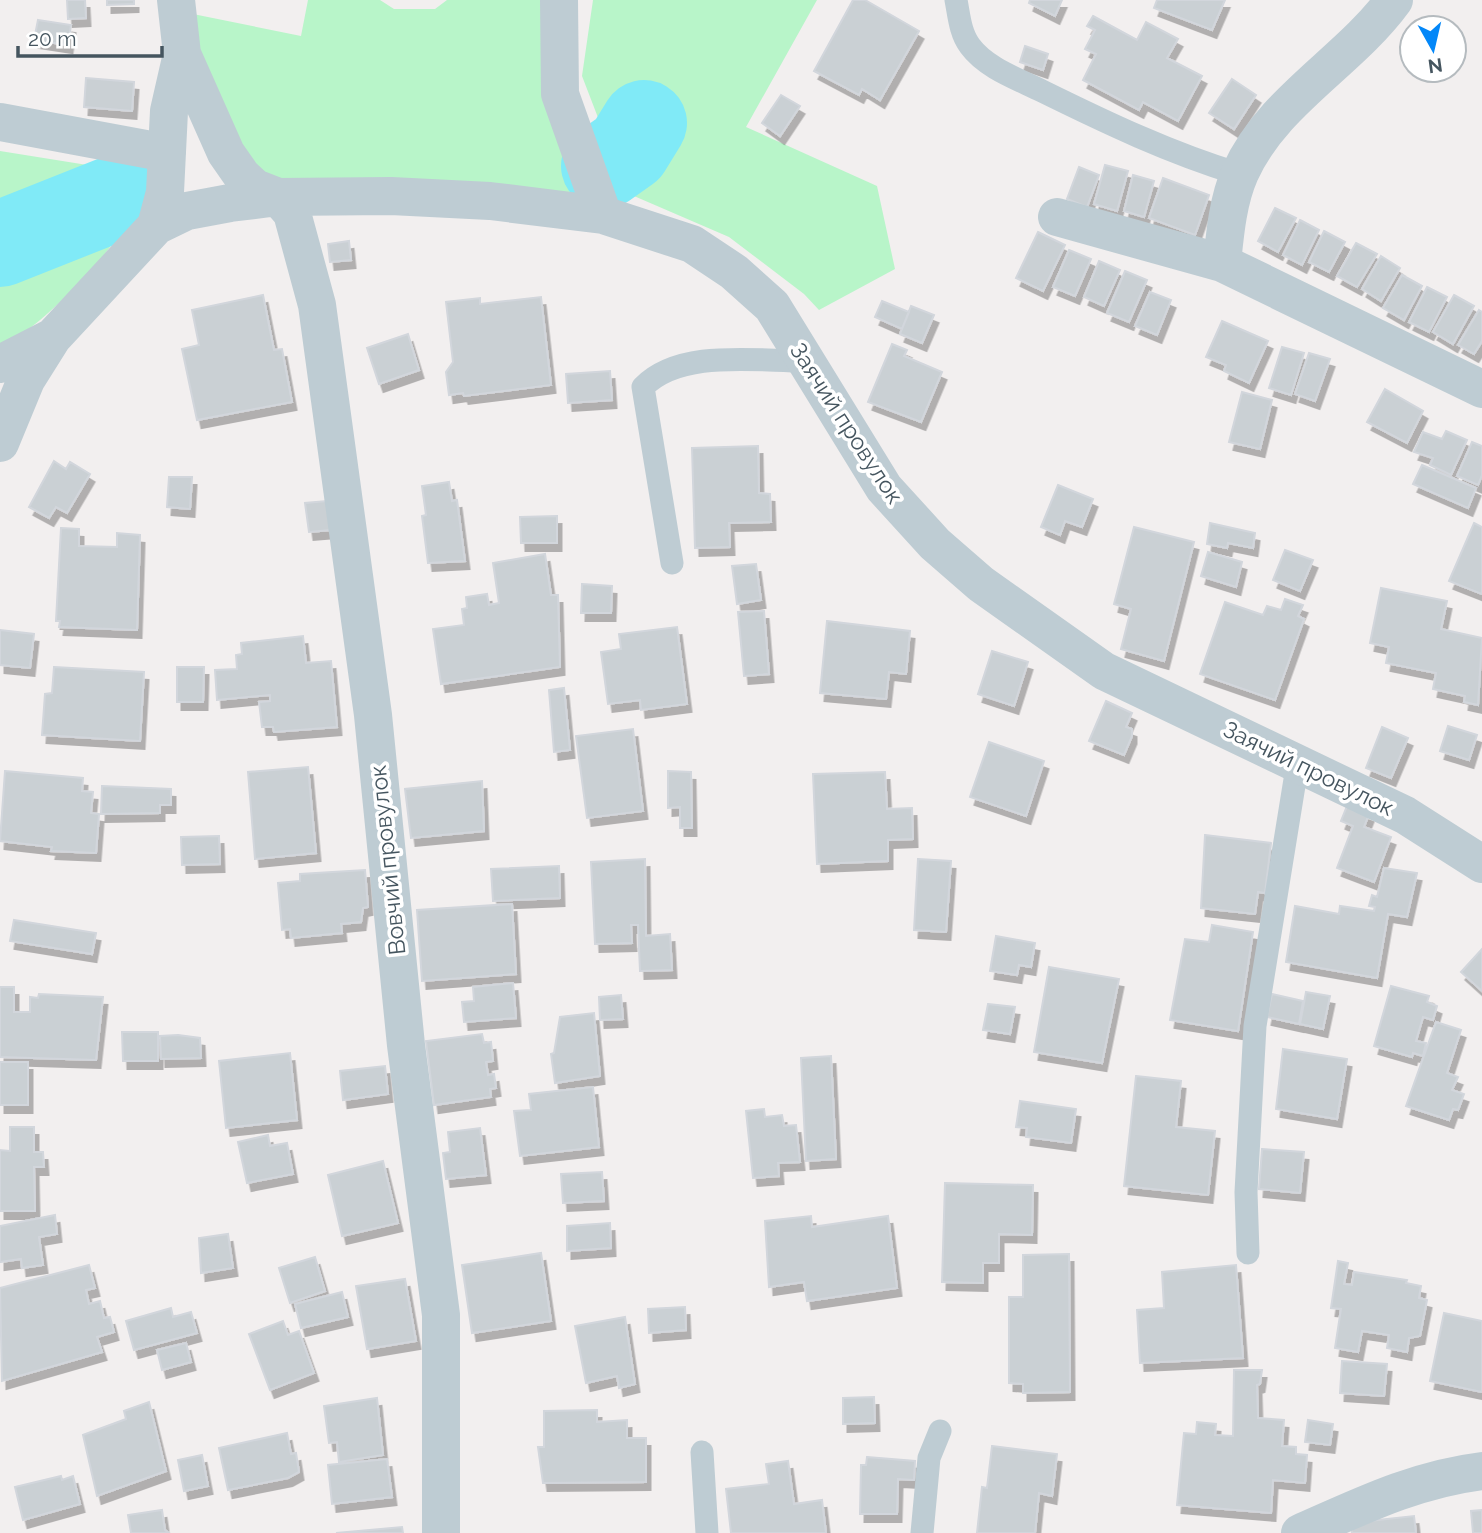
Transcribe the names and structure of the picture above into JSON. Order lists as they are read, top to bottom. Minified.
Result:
{"streets":{"street":["Заячий провулок","Вовчий провулок"]},"crossings":[["Заячий провулок","Вовчий провулок"]],"scale_bar":"20 m","north":"bottom"}
